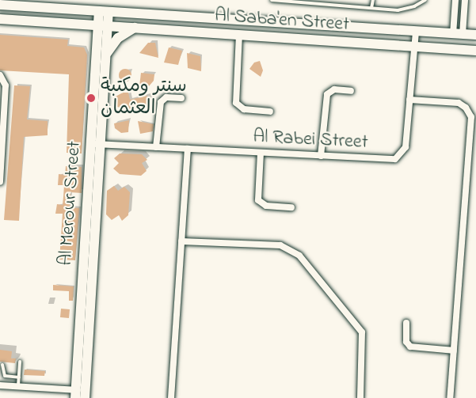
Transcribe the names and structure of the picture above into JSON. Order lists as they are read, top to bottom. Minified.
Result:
{"streets":{"main road":["Al Saba'en Street","Al Merour Street"],"street":["Al Rabei Street"]},"crossings":[["Al Saba'en Street","Al Rabei Street"],["Al Saba'en Street","Al Merour Street"],["Al Rabei Street","Al Merour Street"]],"places":["سنتر ومكتبة العثمان"]}
